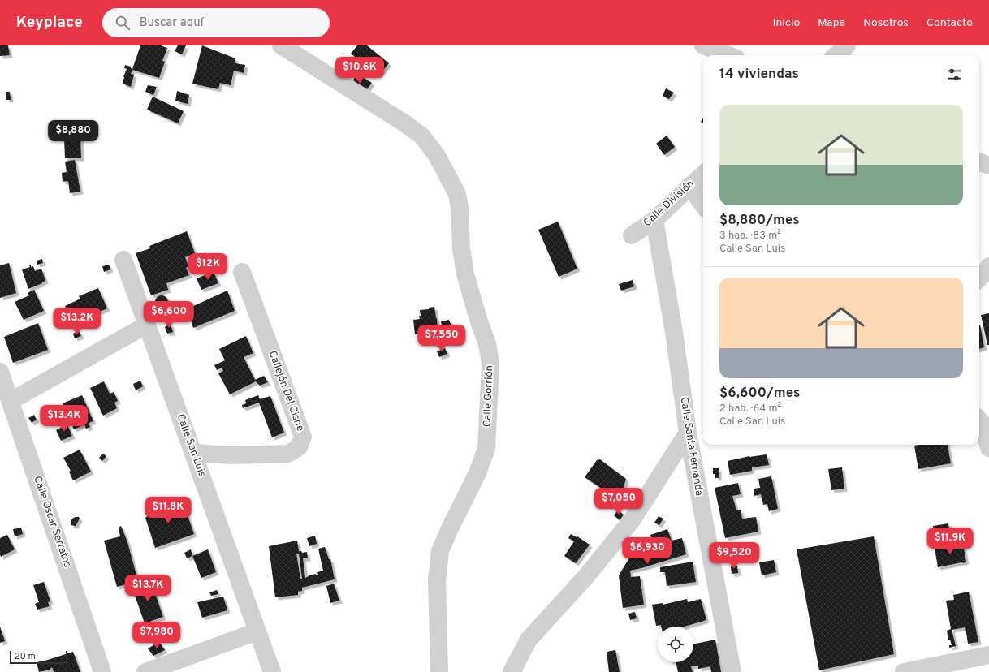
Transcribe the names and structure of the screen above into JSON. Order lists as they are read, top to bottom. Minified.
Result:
{"streets":{"street":["Calle División","Callejón Del Cisne","Calle Gorrión","Calle San Luis","Calle Santa Fernanda","Calle Oscar Serratos"]},"crossings":[["Calle División","Calle Santa Fernanda"],["Callejón Del Cisne","Calle San Luis"]],"scale_bar":"20 m","page":{"header":"Keyplace","search":"Buscar aquí","nav":["Inicio","Mapa","Nosotros","Contacto"],"heading":"14 viviendas","price":["$10.6K","$8,880","$12K","$6,600","$13.2K","$7,550","$13.4K","$7,050","$11.8K","$11.9K","$6,930","$9,520","$13.7K","$7,980"],"list":[{"name":"$8,880/mes","note":"3 hab. · 83 m² · Calle San Luis"},{"name":"$6,600/mes","note":"2 hab. · 64 m² · Calle San Luis"}],"scale":"20 m"}}
